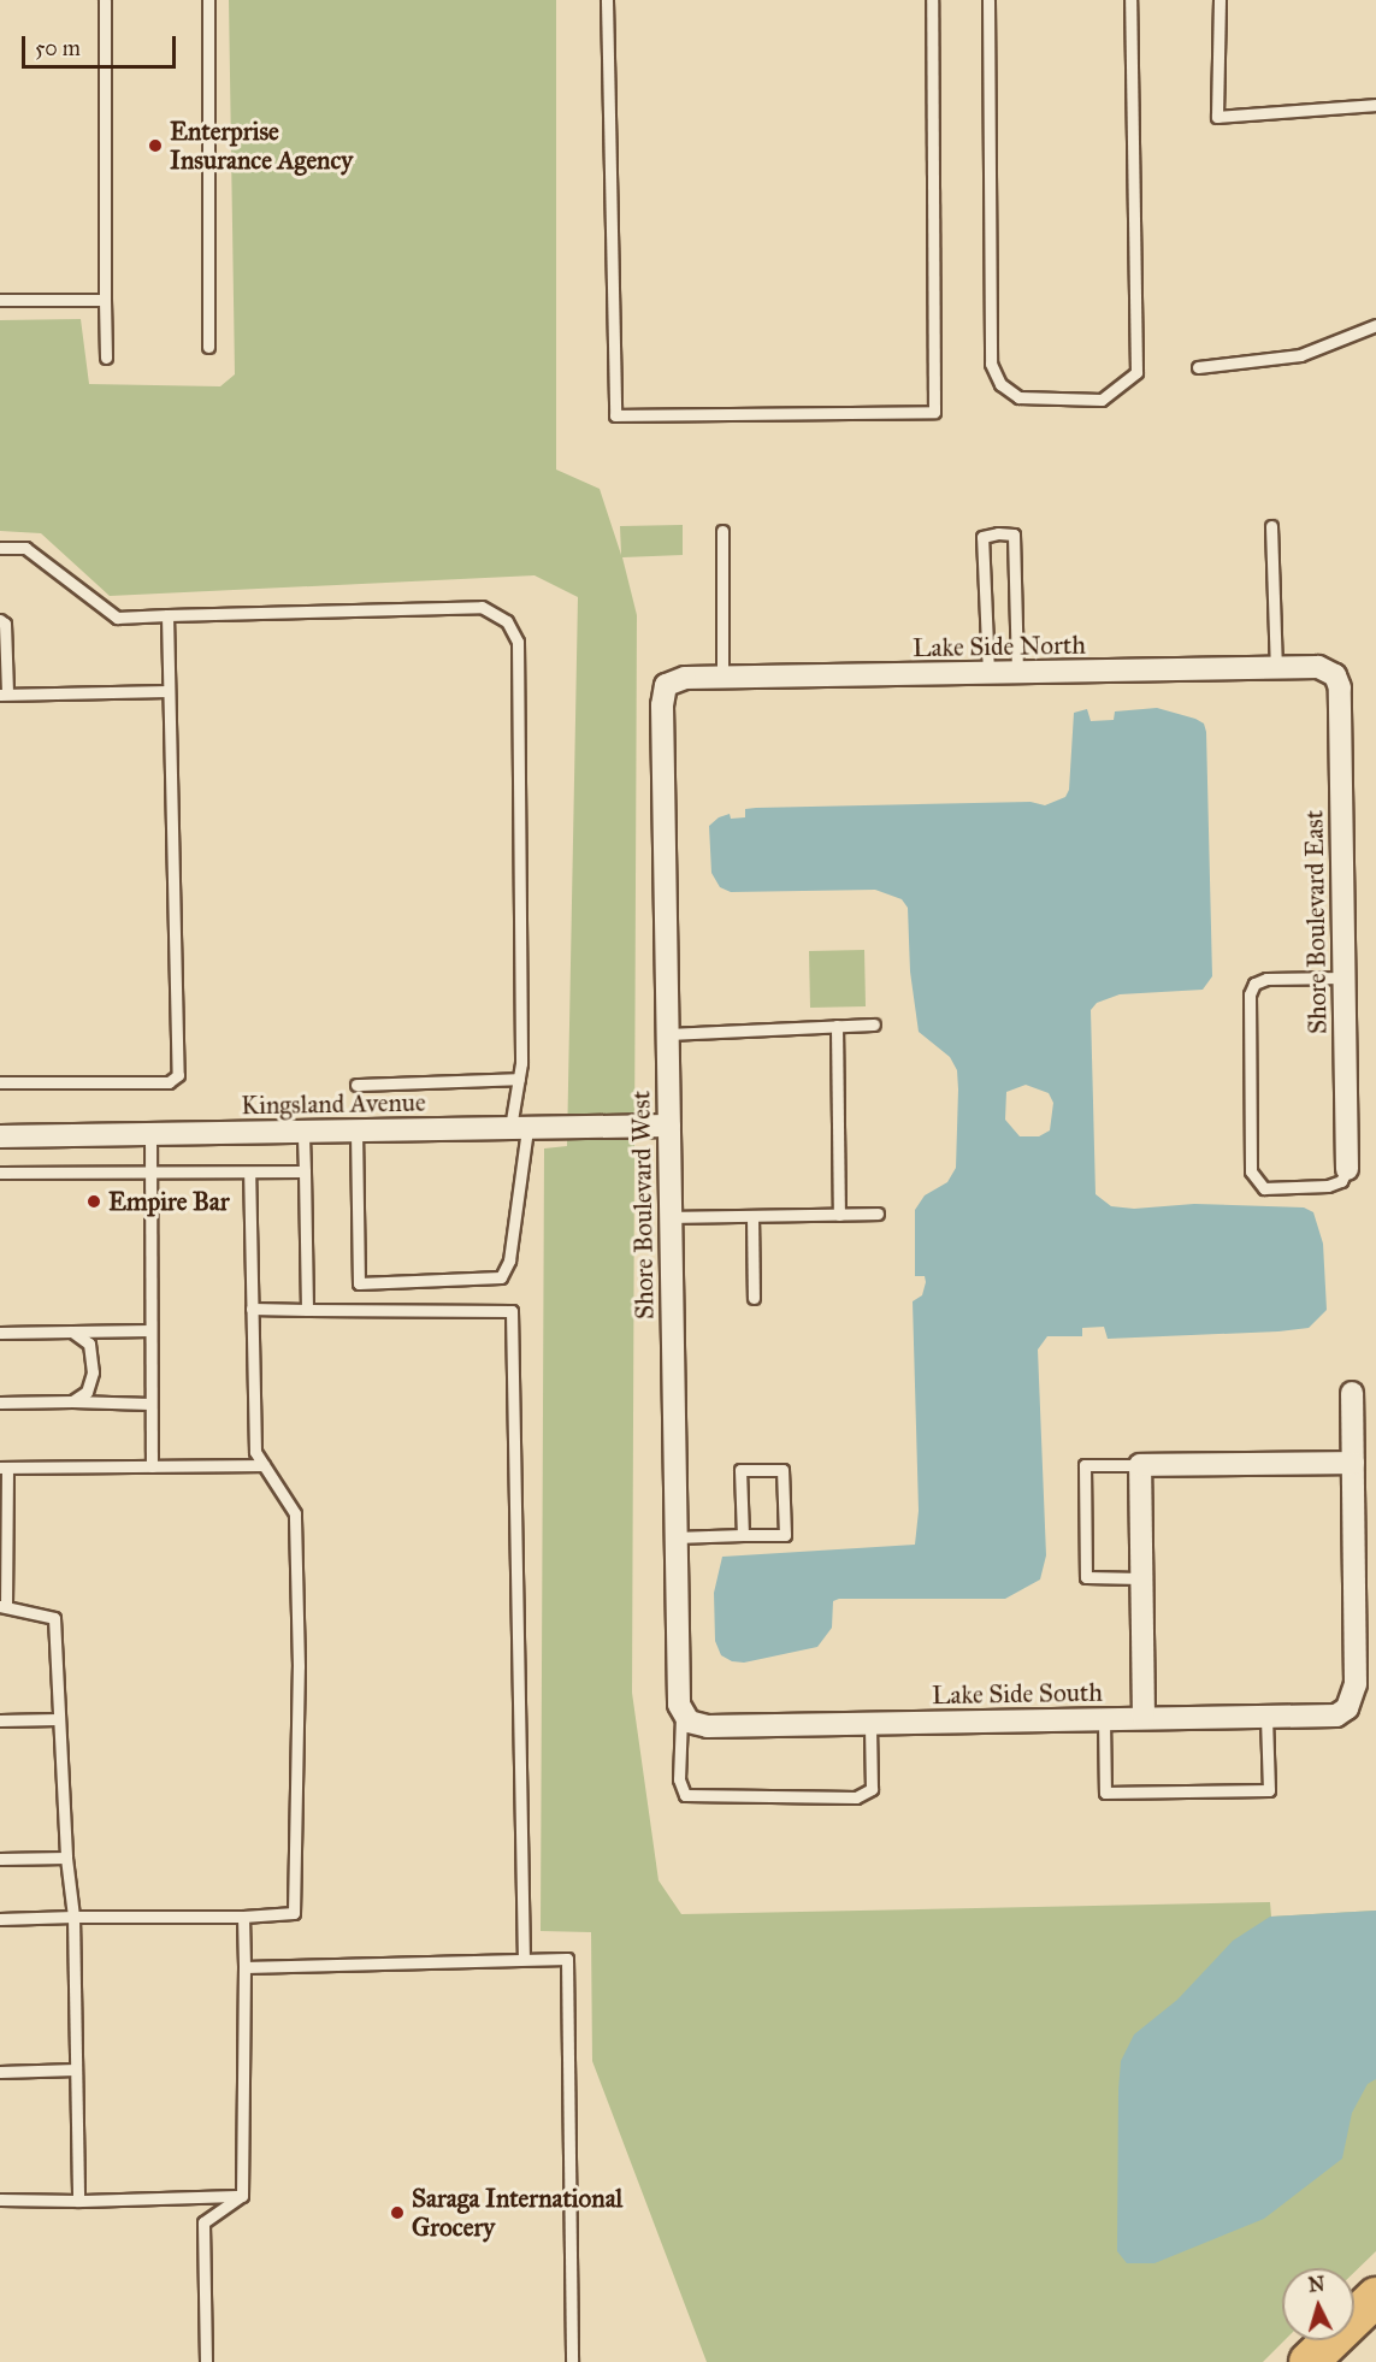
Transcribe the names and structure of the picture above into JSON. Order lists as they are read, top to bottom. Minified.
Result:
{"streets":{"street":["Lake Side North","Shore Boulevard East","Kingsland Avenue","Shore Boulevard West","Lake Side South"]},"crossings":[["Lake Side North","Shore Boulevard East"],["Lake Side North","Shore Boulevard West"],["Kingsland Avenue","Shore Boulevard West"],["Shore Boulevard West","Lake Side South"]],"places":["Enterprise Insurance Agency","Empire Bar","Saraga International Grocery"],"scale_bar":"50 m","north":"top"}
